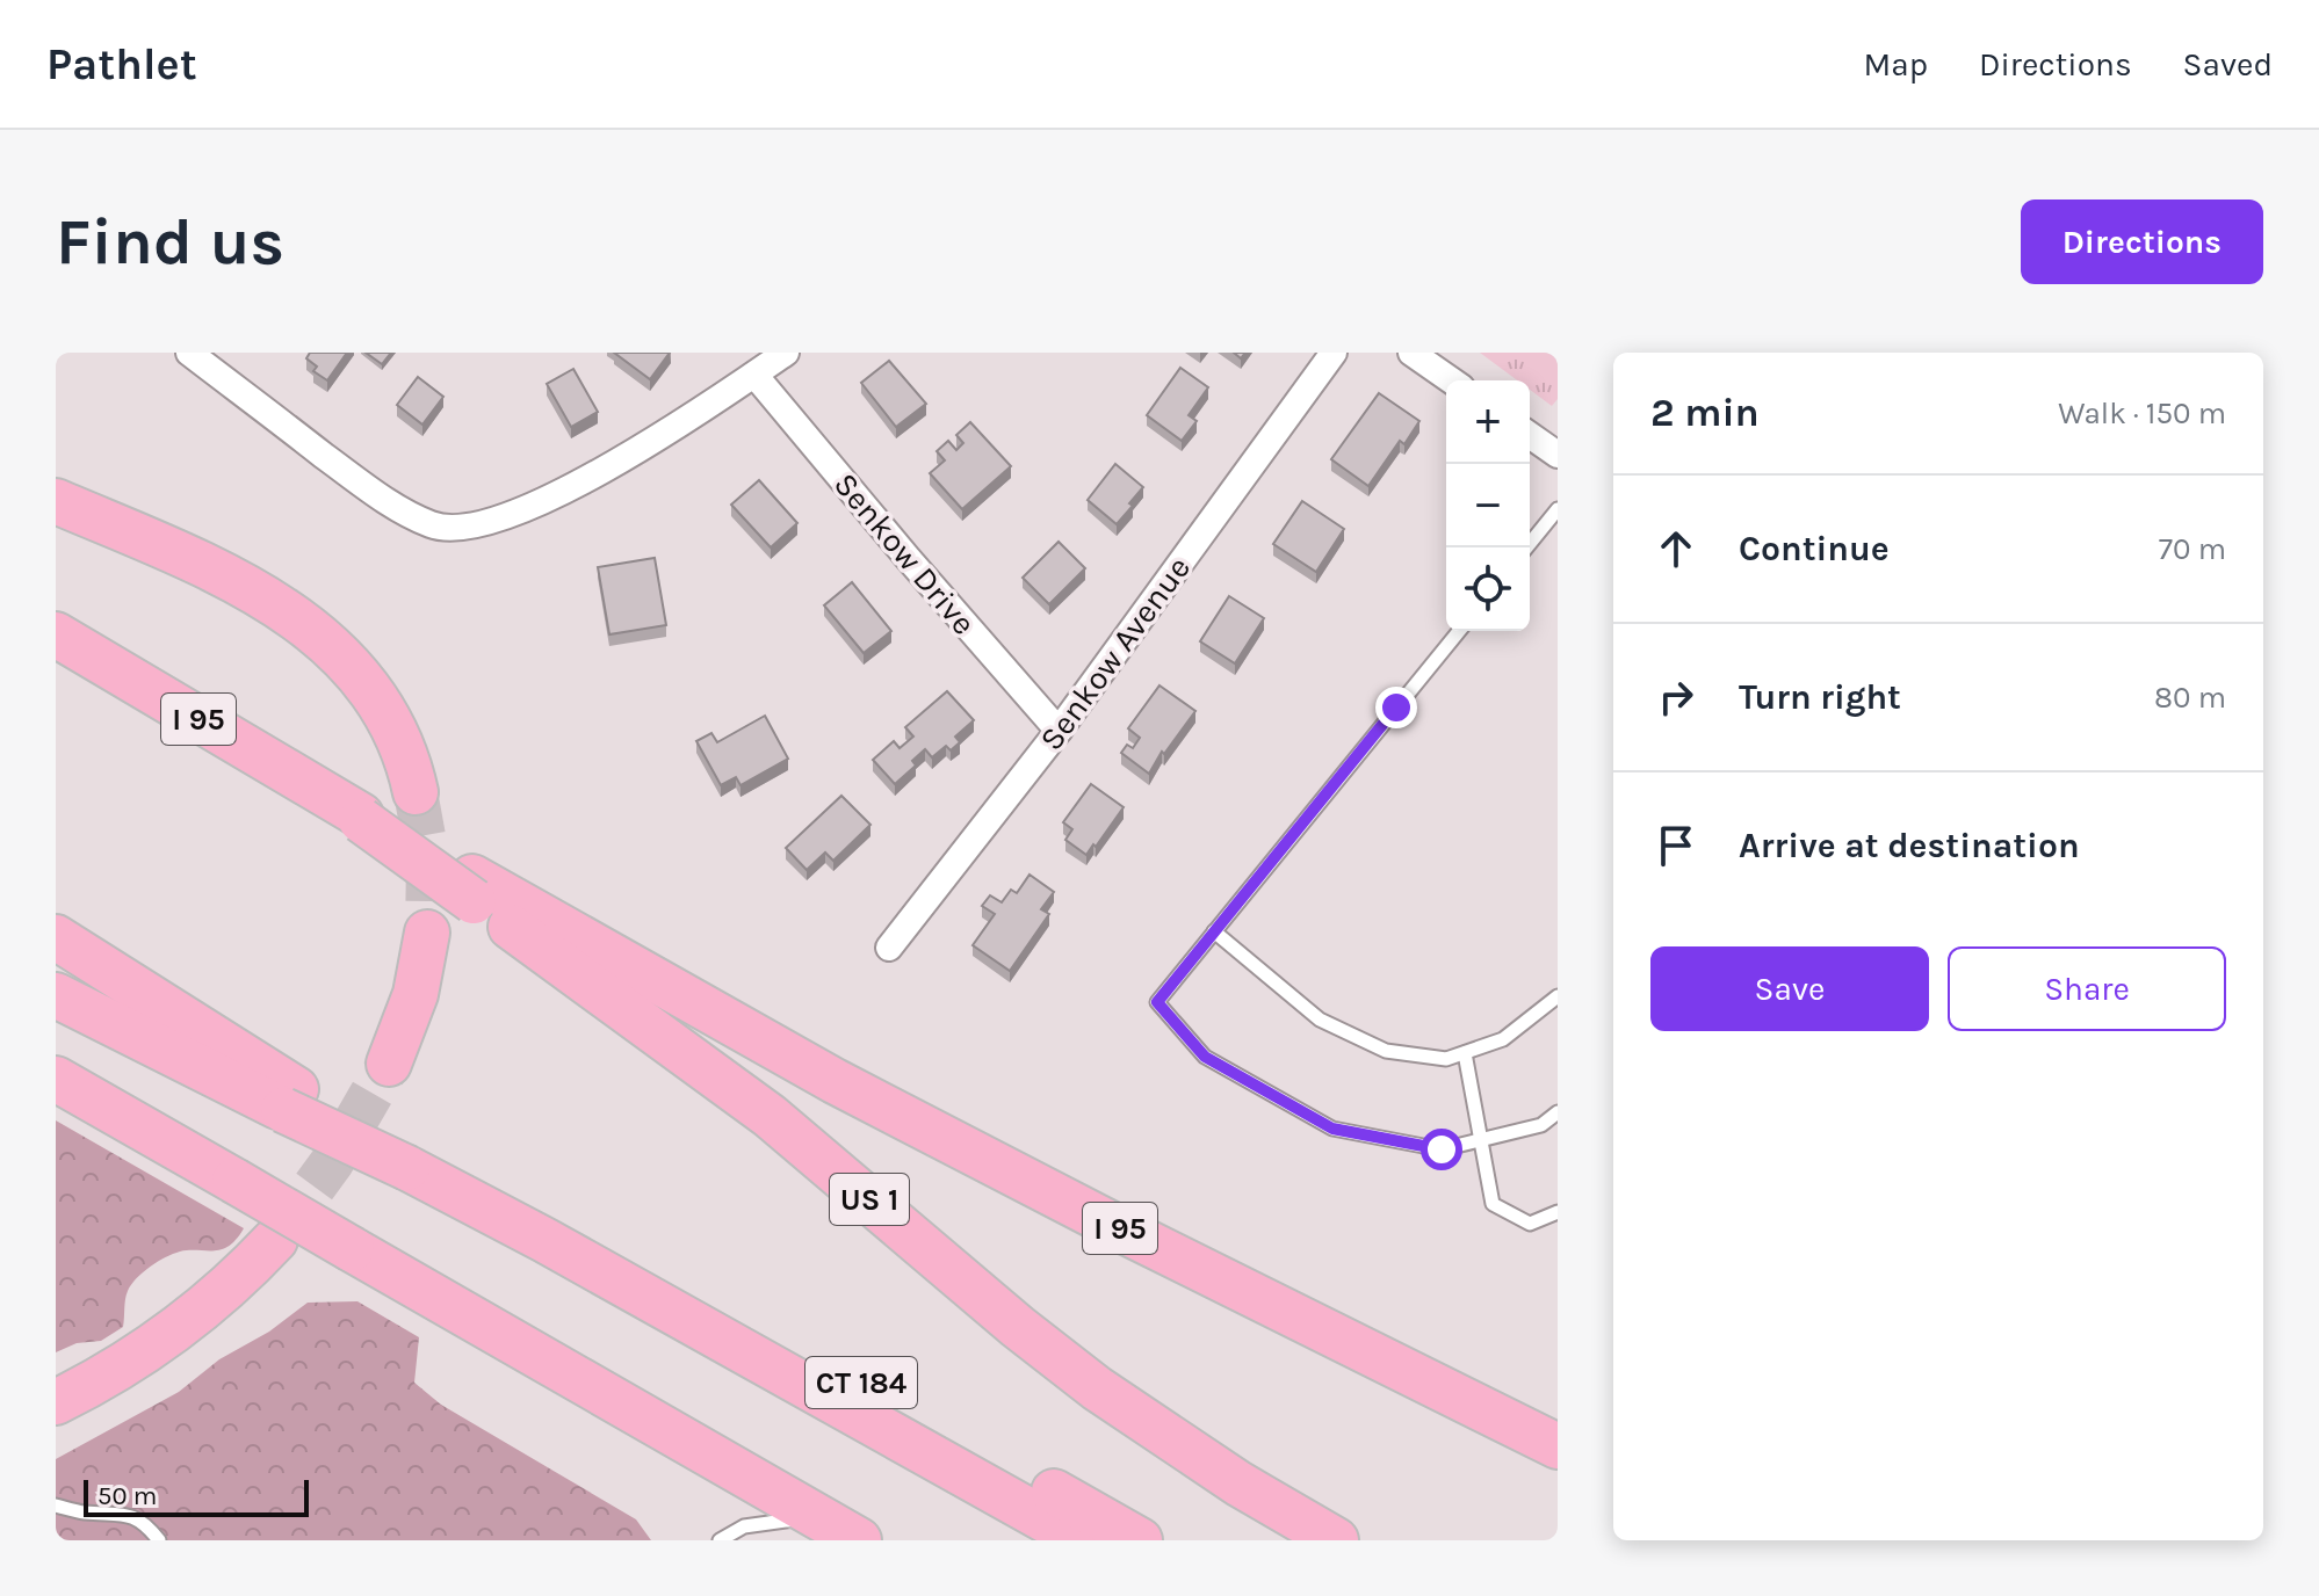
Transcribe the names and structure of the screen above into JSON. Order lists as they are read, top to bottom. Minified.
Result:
{"streets":{"highway":["I 95","US 1","CT 184"],"street":["Senkow Drive","Senkow Avenue"]},"crossings":[["Senkow Drive","Senkow Avenue"],["I 95","US 1"]],"scale_bar":"50 m","page":{"header":"Pathlet","nav":["Map","Directions","Saved"],"buttons":["Directions",["Save","Share"]],"title":"Find us","heading":["2 min","Walk · 150 m"],"map_buttons":["+","−"],"list":[["Continue","70 m"],["Turn right","80 m"],"Arrive at destination"],"scale":"50 m"}}
